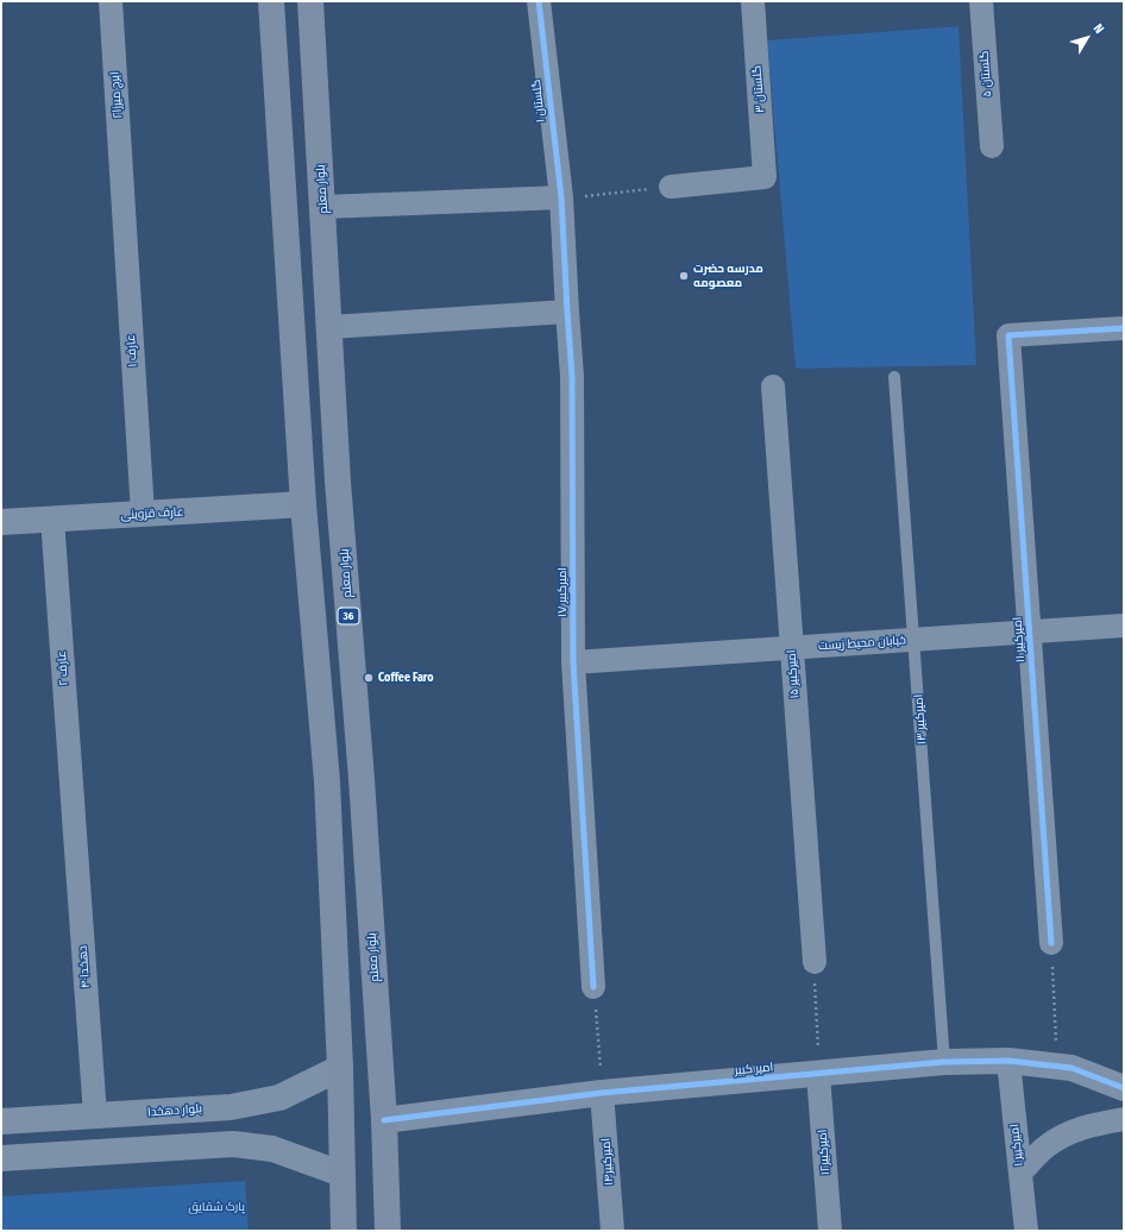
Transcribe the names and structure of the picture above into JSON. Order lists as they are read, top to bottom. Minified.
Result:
{"streets":{"main road":["بلوار معلم","36"],"street":["گلستان ۵","گلستان ۳","ایرج میرزا۲","گلستان ۱","عارف ۱","عارف قزوینی","امیرکبیر ۱۷","امیرکبیر ۱۱","خیابان محیط زیست","عارف ۲","امیرکبیر ۱۵","دهخدا۴۰","امیر کبیر","بلوار دهخدا","امیرکبیر۱۰","امیرکبیر۱۲","امیرکبیر۱۴"],"lane":["امیرکبیر ۱۳"]},"crossings":[["ایرج میرزا۲","عارف ۱"],["گلستان ۱","امیرکبیر ۱۷"],["بلوار معلم","امیر کبیر"],["عارف ۱","عارف قزوینی"],["عارف قزوینی","عارف ۲"],["امیرکبیر ۱۷","خیابان محیط زیست"],["امیرکبیر ۱۱","خیابان محیط زیست"],["خیابان محیط زیست","امیرکبیر ۱۵"],["خیابان محیط زیست","امیرکبیر ۱۳"],["عارف ۲","دهخدا۴۰"],["امیرکبیر ۱۳","امیر کبیر"],["دهخدا۴۰","بلوار دهخدا"],["امیر کبیر","امیرکبیر۱۰"],["امیر کبیر","امیرکبیر۱۲"],["امیر کبیر","امیرکبیر۱۴"]],"parks":["پارک شقایق"],"places":["مدرسه حضرت معصومه","Coffee Faro"],"north":"top right"}
